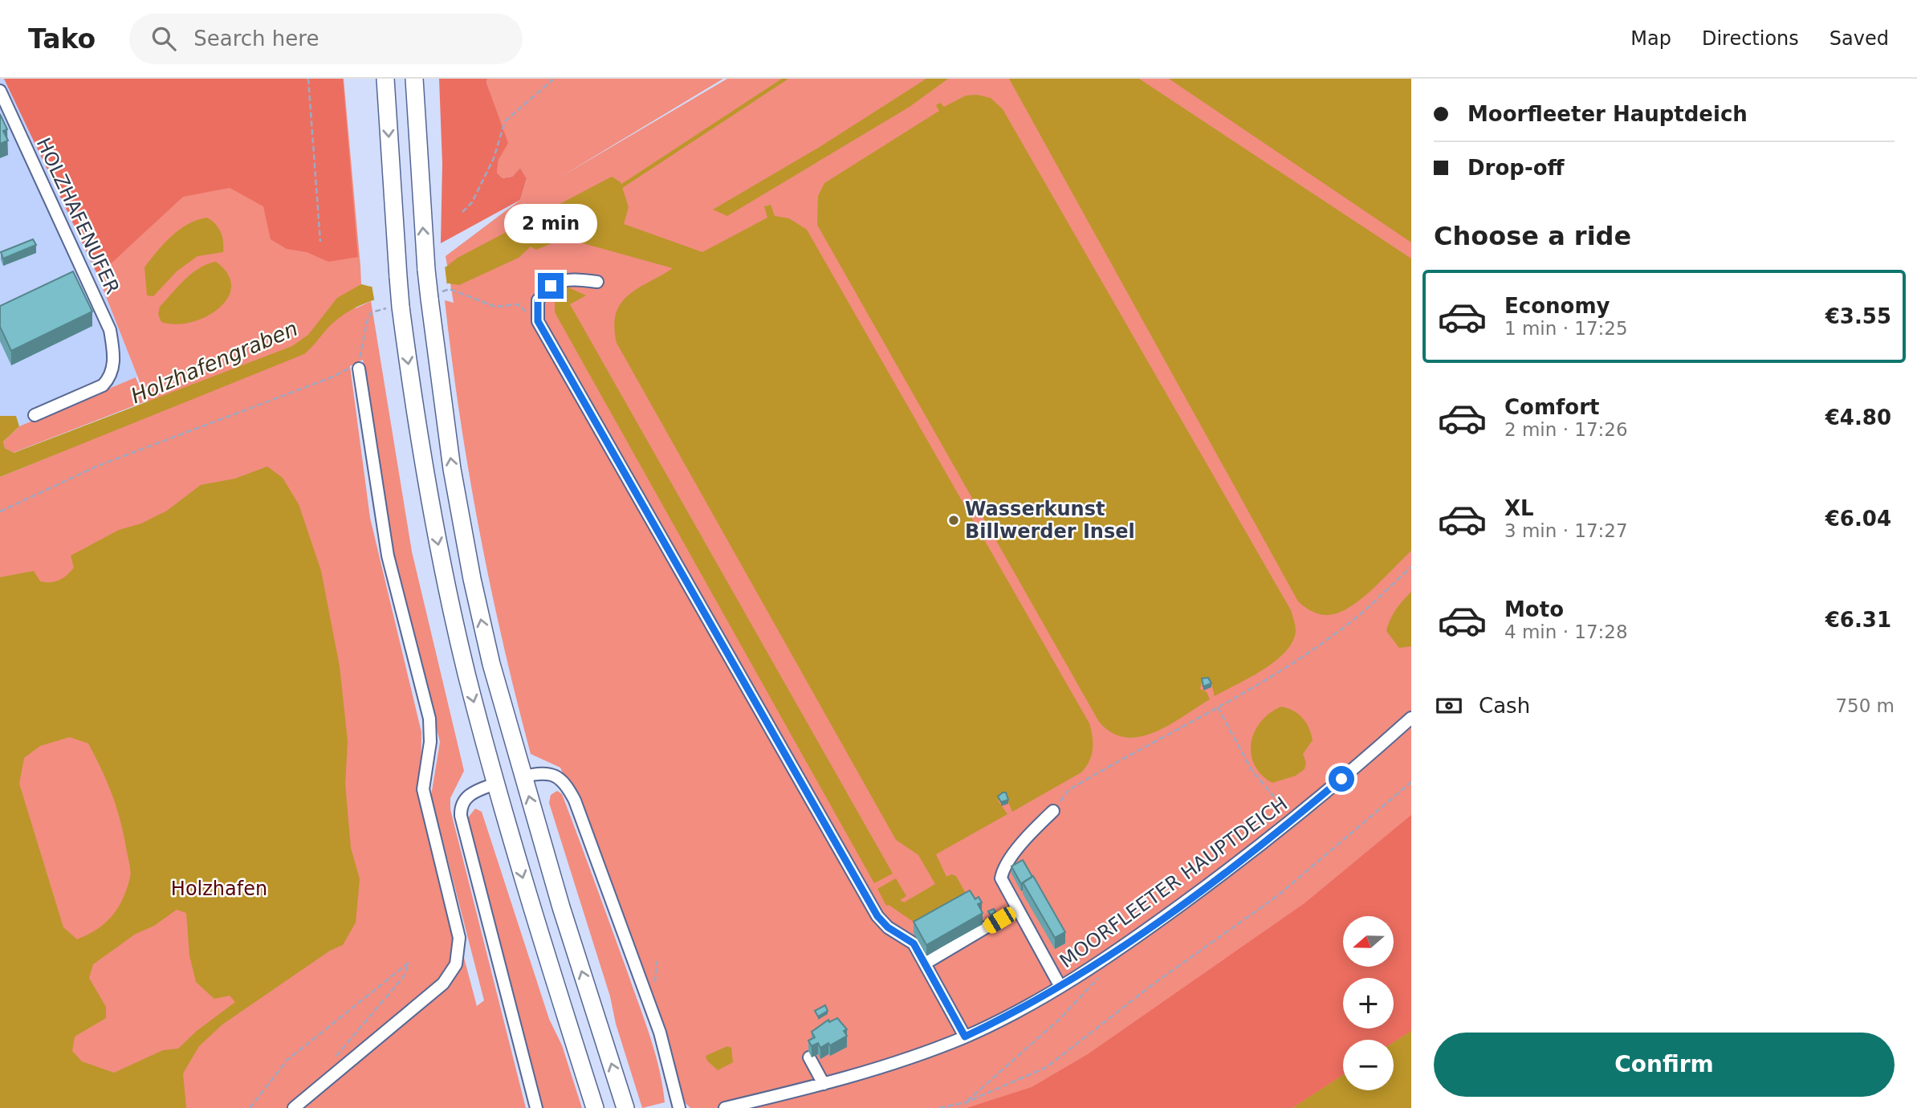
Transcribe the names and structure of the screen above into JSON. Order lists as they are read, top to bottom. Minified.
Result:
{"streets":{"street":["HOLZHAFENUFER","MOORFLEETER HAUPTDEICH"]},"water":["Holzhafengraben"],"parks":["Holzhafen"],"places":["Wasserkunst Billwerder Insel"],"north":"left","page":{"header":"Tako","search":"Search here","nav":["Map","Directions","Saved"],"banner":["Moorfleeter Hauptdeich","Drop-off"],"heading":"Choose a ride","bubble":"2 min","list":[{"name":"Economy","note":"1 min · 17:25","value":"€3.55"},{"name":"Comfort","note":"2 min · 17:26","value":"€4.80"},{"name":"XL","note":"3 min · 17:27","value":"€6.04"},{"name":"Moto","note":"4 min · 17:28","value":"€6.31"}],"pay":["Cash","750 m"],"map_buttons":["+","−"],"buttons":"Confirm"}}
